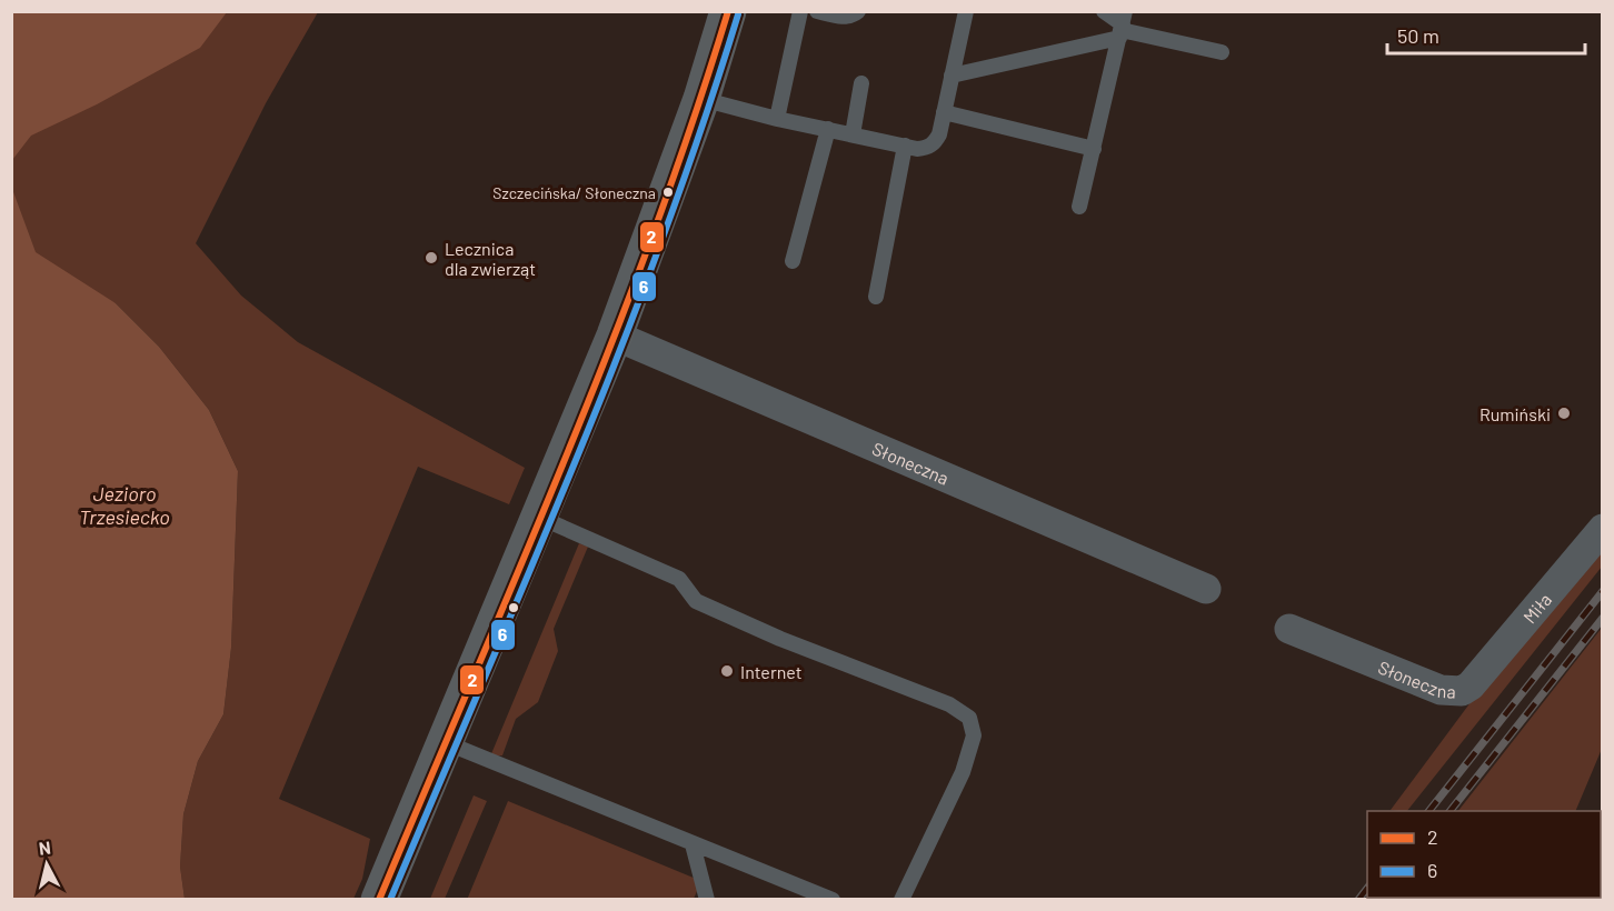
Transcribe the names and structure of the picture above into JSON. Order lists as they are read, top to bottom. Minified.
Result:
{"streets":{"street":["Słoneczna","Miła"]},"crossings":[["Słoneczna","Miła"]],"water":["Jezioro Trzesiecko"],"places":["Szczecińska/ Słoneczna","Lecznica dla zwierząt","Rumiński","Internet"],"lines":["transit line 2","transit line 6"],"legend":["2","6"],"scale_bar":"50 m","north":"top"}
